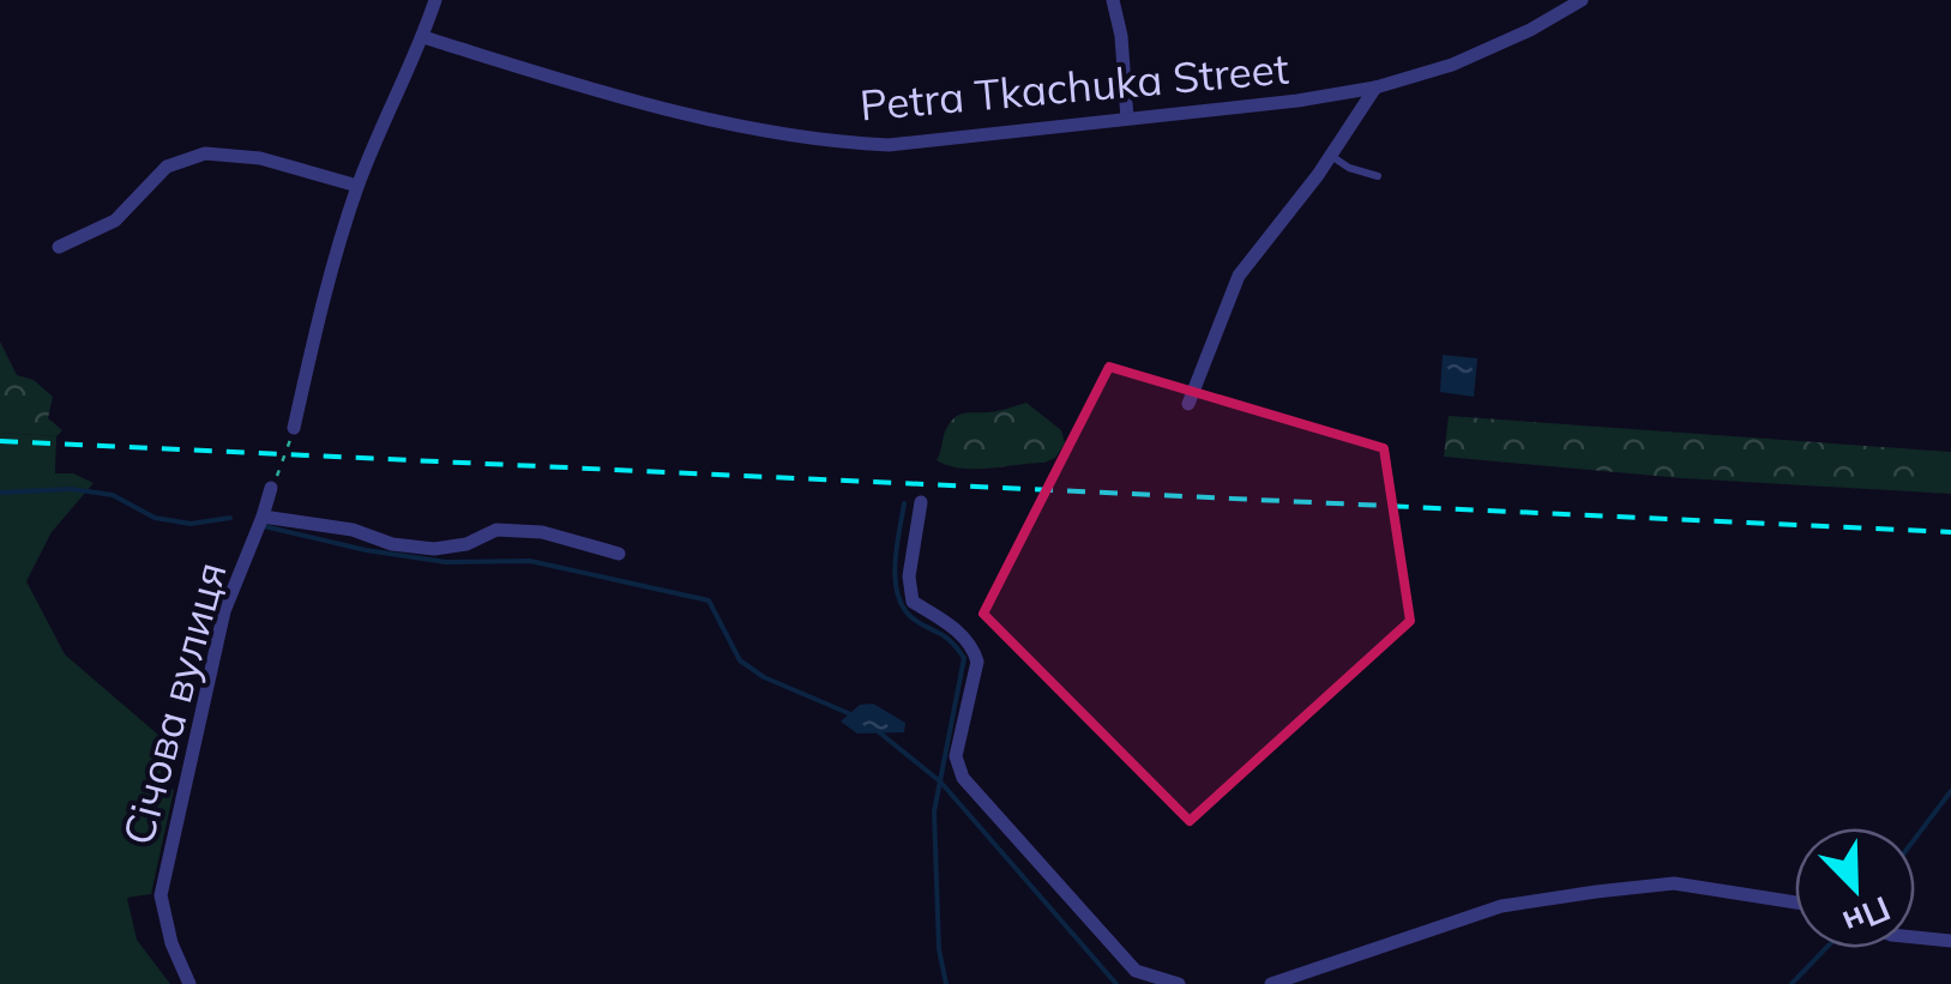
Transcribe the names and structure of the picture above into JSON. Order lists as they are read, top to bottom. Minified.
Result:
{"streets":{"street":["Petra Tkachuka Street","Січова вулиця"]},"north":"bottom right"}
